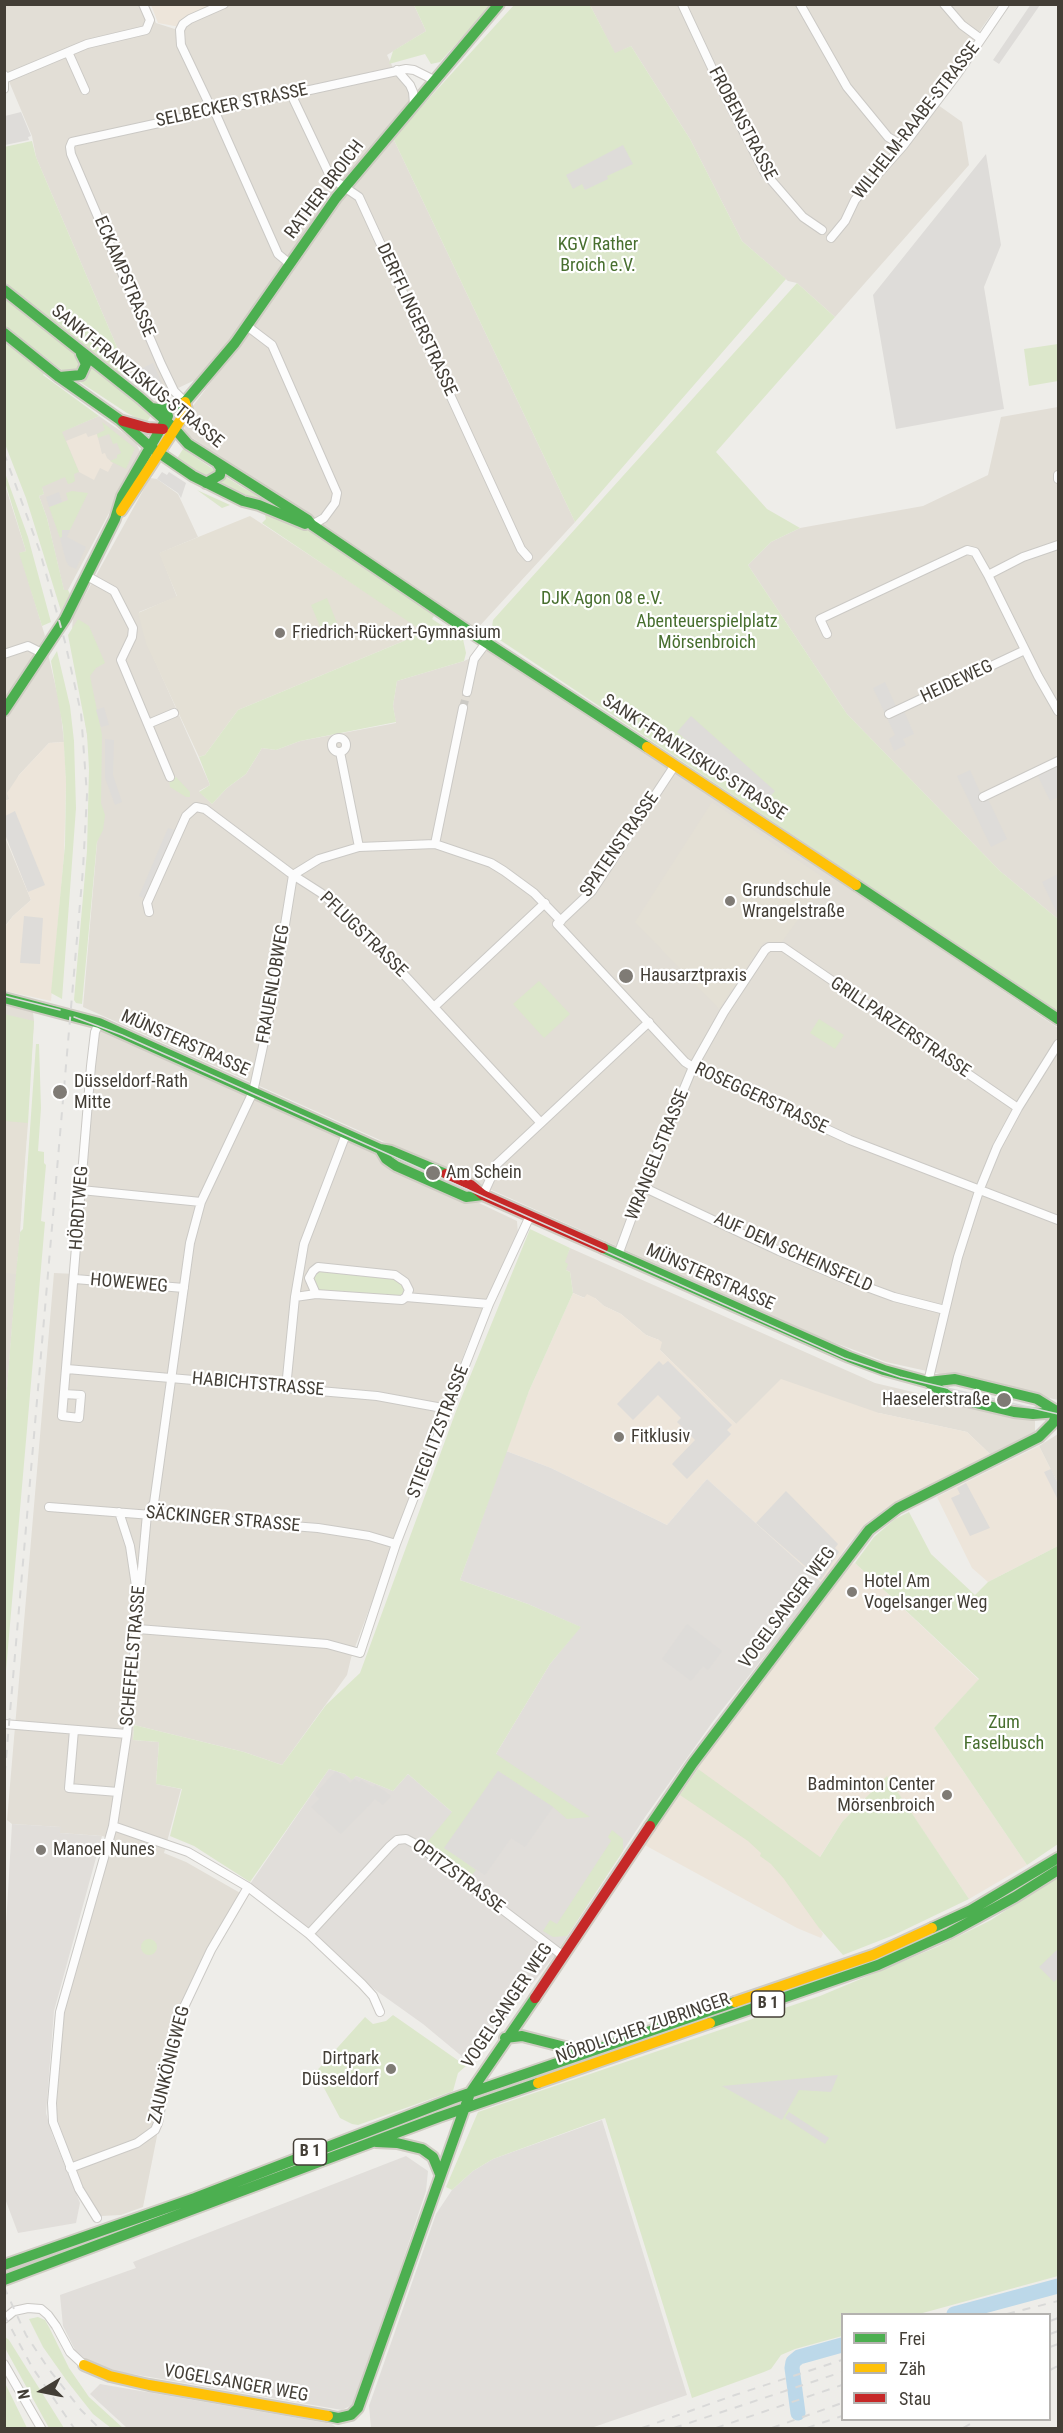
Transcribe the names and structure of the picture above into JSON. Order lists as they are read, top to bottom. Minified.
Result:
{"streets":{"main road":["RATHER BROICH","SANKT-FRANZISKUS-STRASSE","MÜNSTERSTRASSE","VOGELSANGER WEG","B 1","NÖRDLICHER ZUBRINGER"],"street":["SELBECKER STRASSE","WILHELM-RAABE-STRASSE","FROBENSTRASSE","ECKAMPSTRASSE","DERFFLINGERSTRASSE","HEIDEWEG","SPATENSTRASSE","PFLUGSTRASSE","FRAUENLOBWEG","GRILLPARZERSTRASSE","ROSEGGERSTRASSE","WRANGELSTRASSE","HÖRDTWEG","AUF DEM SCHEINSFELD","HOWEWEG","HABICHTSTRASSE","STIEGLITZSTRASSE","SÄCKINGER STRASSE","SCHEFFELSTRASSE","OPITZSTRASSE","ZAUNKÖNIGWEG"]},"crossings":[["SELBECKER STRASSE","RATHER BROICH"],["SELBECKER STRASSE","ECKAMPSTRASSE"],["SELBECKER STRASSE","DERFFLINGERSTRASSE"],["RATHER BROICH","ECKAMPSTRASSE"],["RATHER BROICH","DERFFLINGERSTRASSE"],["RATHER BROICH","SANKT-FRANZISKUS-STRASSE"],["SANKT-FRANZISKUS-STRASSE","SPATENSTRASSE"],["SPATENSTRASSE","ROSEGGERSTRASSE"],["PFLUGSTRASSE","FRAUENLOBWEG"],["FRAUENLOBWEG","MÜNSTERSTRASSE"],["FRAUENLOBWEG","SCHEFFELSTRASSE"],["GRILLPARZERSTRASSE","WRANGELSTRASSE"],["MÜNSTERSTRASSE","WRANGELSTRASSE"],["MÜNSTERSTRASSE","HÖRDTWEG"],["MÜNSTERSTRASSE","STIEGLITZSTRASSE"],["MÜNSTERSTRASSE","VOGELSANGER WEG"],["MÜNSTERSTRASSE","SCHEFFELSTRASSE"],["ROSEGGERSTRASSE","WRANGELSTRASSE"],["WRANGELSTRASSE","AUF DEM SCHEINSFELD"],["HÖRDTWEG","HOWEWEG"],["HÖRDTWEG","HABICHTSTRASSE"],["HOWEWEG","SCHEFFELSTRASSE"],["HABICHTSTRASSE","STIEGLITZSTRASSE"],["HABICHTSTRASSE","SCHEFFELSTRASSE"],["STIEGLITZSTRASSE","SÄCKINGER STRASSE"],["STIEGLITZSTRASSE","SCHEFFELSTRASSE"],["SÄCKINGER STRASSE","SCHEFFELSTRASSE"],["VOGELSANGER WEG","OPITZSTRASSE"],["VOGELSANGER WEG","B 1"],["VOGELSANGER WEG","NÖRDLICHER ZUBRINGER"],["SCHEFFELSTRASSE","ZAUNKÖNIGWEG"],["B 1","NÖRDLICHER ZUBRINGER"]],"parks":["KGV Rather Broich e.V.","DJK Agon 08 e.V.","Abenteuerspielplatz Mörsenbroich","Zum Faselbusch"],"places":["Friedrich-Rückert-Gymnasium","Grundschule Wrangelstraße","Hausarztpraxis","Düsseldorf-Rath Mitte","Am Schein","Haeselerstraße","Fitklusiv","Hotel Am Vogelsanger Weg","Badminton Center Mörsenbroich","Manoel Nunes","Dirtpark Düsseldorf"],"legend":["Frei","Zäh","Stau"],"north":"left"}
